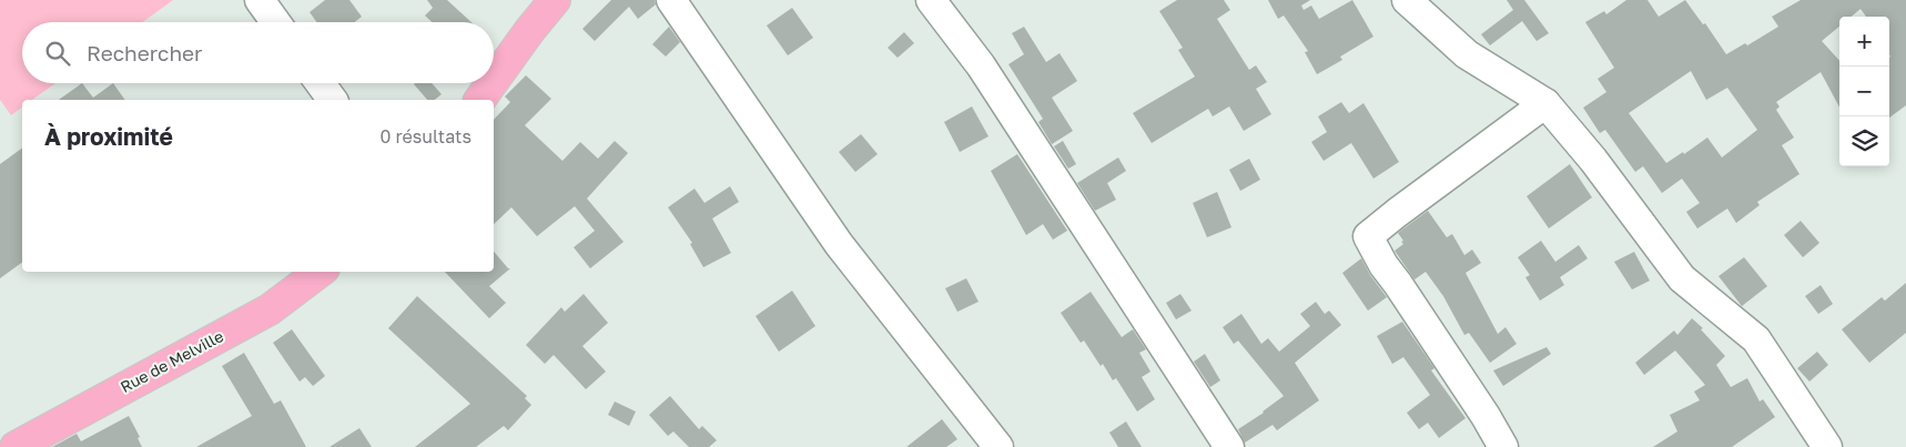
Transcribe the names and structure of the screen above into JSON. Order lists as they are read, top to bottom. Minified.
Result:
{"streets":{"main road":["Rue de Melville"]},"page":{"map_buttons":["+","−"],"search":"Rechercher","heading":["À proximité","0 résultats"]}}
